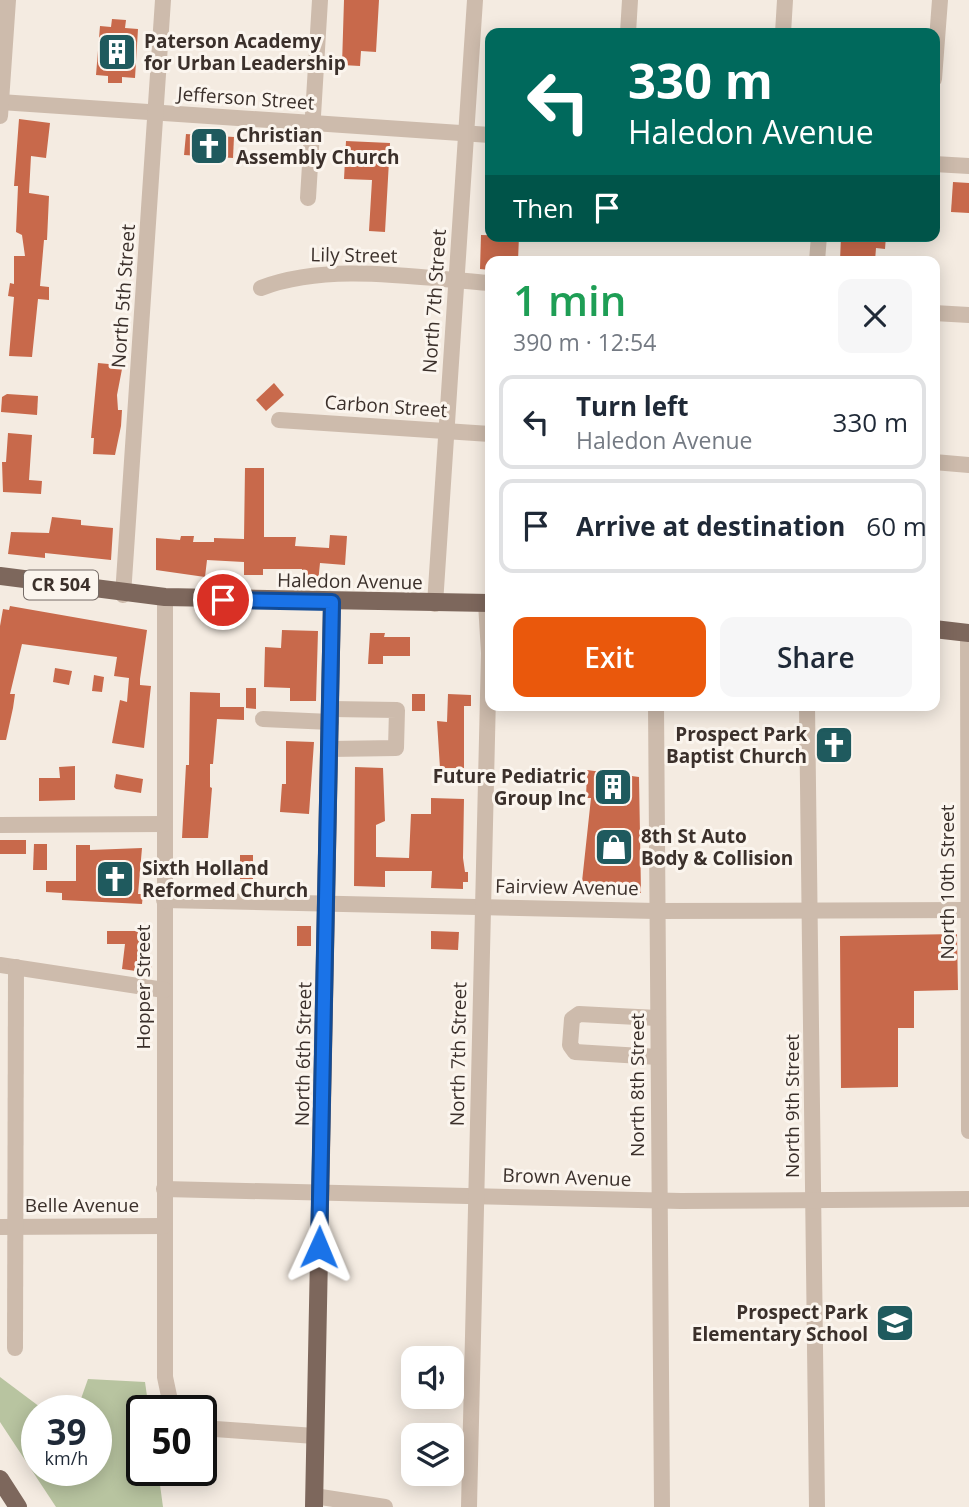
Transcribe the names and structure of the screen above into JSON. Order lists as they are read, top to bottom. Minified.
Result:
{"streets":{"main road":["Haledon Avenue","CR 504","North 6th Street"],"street":["Jefferson Street","Lily Street","North 5th Street","North 7th Street","Carbon Street","North 10th Street","Fairview Avenue","Hopper Street","North 8th Street","North 9th Street","Brown Avenue","Belle Avenue"]},"crossings":[["Jefferson Street","North 5th Street"],["Jefferson Street","North 7th Street"],["Lily Street","North 7th Street"],["North 5th Street","Haledon Avenue"],["North 7th Street","Carbon Street"],["North 7th Street","Haledon Avenue"],["North 7th Street","Fairview Avenue"],["North 7th Street","Brown Avenue"],["Haledon Avenue","Hopper Street"],["Haledon Avenue","North 6th Street"],["North 10th Street","Fairview Avenue"],["Fairview Avenue","Hopper Street"],["Fairview Avenue","North 6th Street"],["Fairview Avenue","North 8th Street"],["Fairview Avenue","North 9th Street"],["Hopper Street","Brown Avenue"],["Hopper Street","Belle Avenue"],["North 6th Street","Brown Avenue"],["North 8th Street","Brown Avenue"],["North 9th Street","Brown Avenue"]],"places":{"building":["Paterson Academy for Urban Leadership","Future Pediatric Group Inc"],"church":["Christian Assembly Church","Prospect Park Baptist Church","Sixth Holland Reformed Church"],"shop":["8th St Auto Body & Collision"],"school or university":["Prospect Park Elementary School"]},"page":{"turn":["330 m","Haledon Avenue"],"then":"Then","heading":["1 min","390 m · 12:54"],"list":[{"name":"Turn left","note":"Haledon Avenue","value":"330 m"},{"name":"Arrive at destination","value":"60 m"}],"buttons":["Exit","Share"],"speed":"39 km/h","limit":"50"}}
